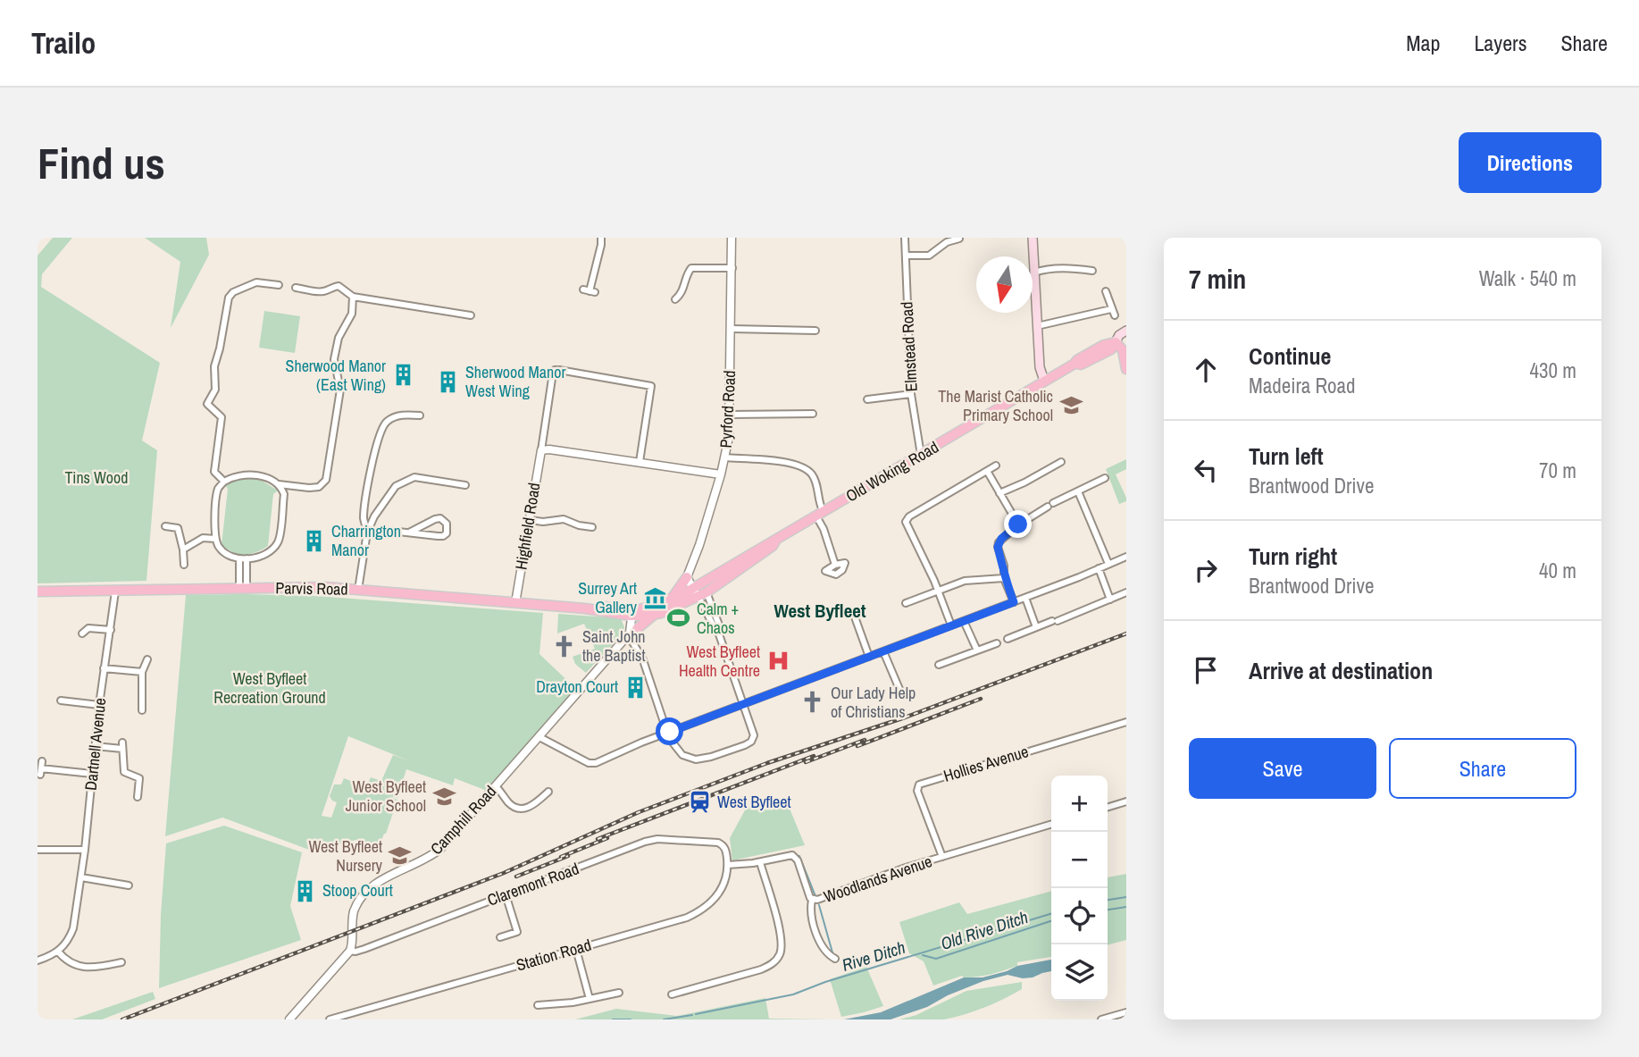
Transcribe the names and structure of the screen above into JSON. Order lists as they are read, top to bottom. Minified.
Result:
{"streets":{"main road":["Old Woking Road","Parvis Road"],"street":["Elmstead Road","Pyrford Road","Highfield Road","Dartnell Avenue","Hollies Avenue","Camphill Road","Woodlands Avenue","Claremont Road","Station Road"]},"crossings":[["Elmstead Road","Old Woking Road"],["Old Woking Road","Parvis Road"],["Old Woking Road","Camphill Road"],["Highfield Road","Parvis Road"],["Parvis Road","Dartnell Avenue"],["Parvis Road","Camphill Road"],["Hollies Avenue","Woodlands Avenue"],["Camphill Road","Claremont Road"],["Woodlands Avenue","Claremont Road"],["Woodlands Avenue","Station Road"],["Claremont Road","Station Road"]],"districts":["West Byfleet"],"water":["Old Rive Ditch","Rive Ditch"],"parks":["Tins Wood","West Byfleet Recreation Ground"],"places":{"building":["Sherwood Manor (East Wing)","Sherwood Manor West Wing","Charrington Manor","Drayton Court","Stoop Court"],"school or university":["The Marist Catholic Primary School","West Byfleet Junior School","West Byfleet Nursery"],"museum":["Surrey Art Gallery"],"sports":["Calm + Chaos"],"church":["Saint John the Baptist","Our Lady Help of Christians"],"hospital":["West Byfleet Health Centre"],"station":["West Byfleet"]},"north":"bottom","page":{"header":"Trailo","nav":["Map","Layers","Share"],"buttons":["Directions",["Save","Share"]],"title":"Find us","heading":["7 min","Walk · 540 m"],"list":[["Continue","Madeira Road","430 m"],["Turn left","Brantwood Drive","70 m"],["Turn right","Brantwood Drive","40 m"],"Arrive at destination"],"map_buttons":["+","−"]}}
